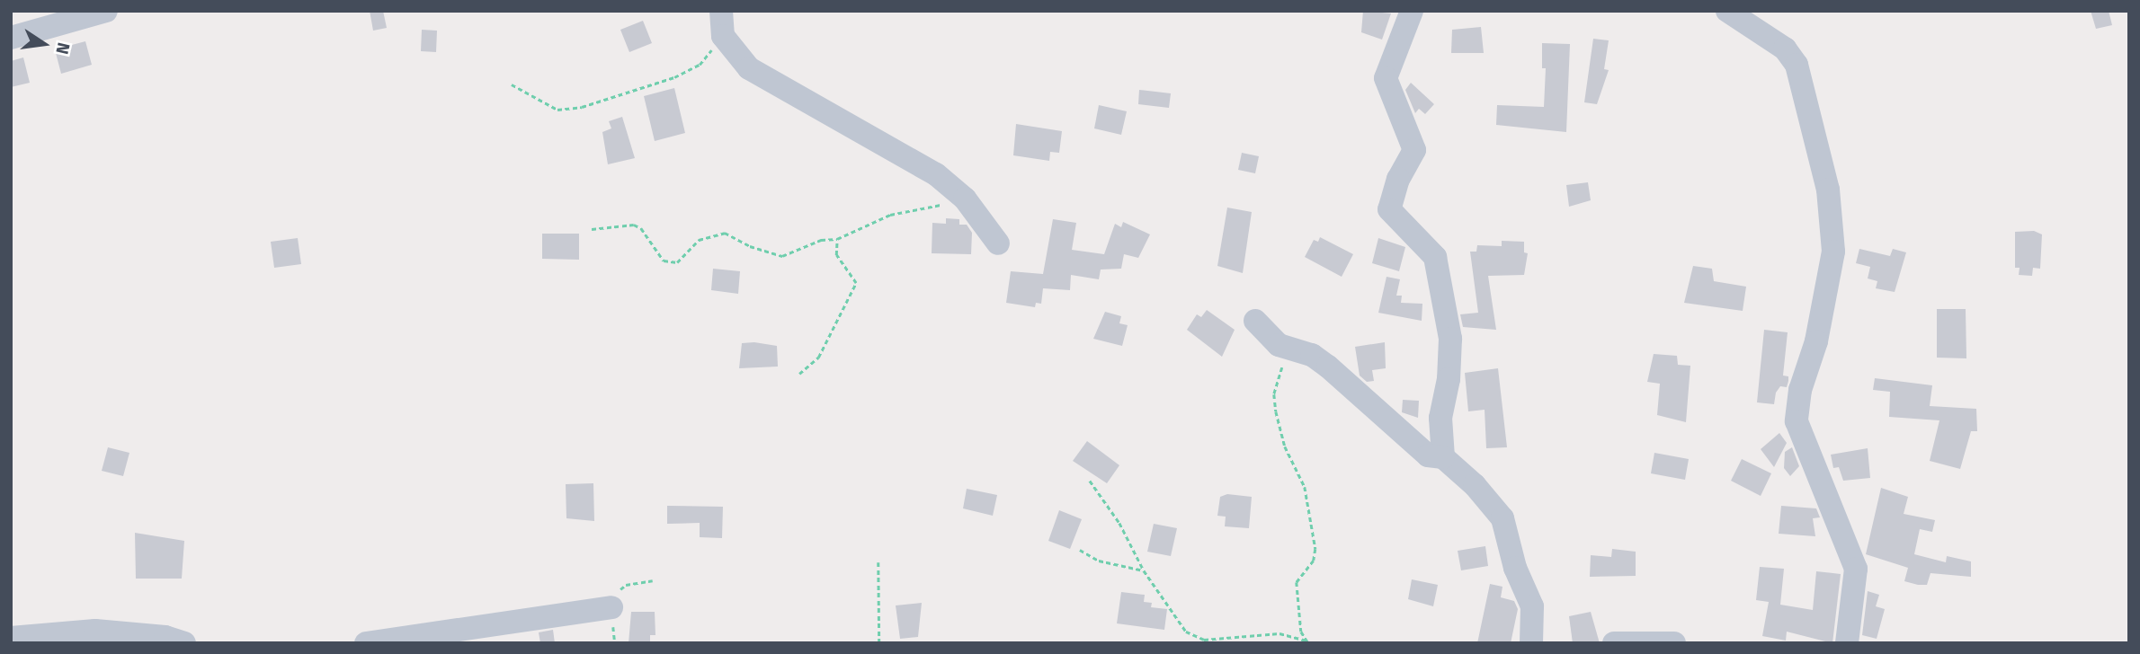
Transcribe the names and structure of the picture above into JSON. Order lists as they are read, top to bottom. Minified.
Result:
{"north":"right"}
